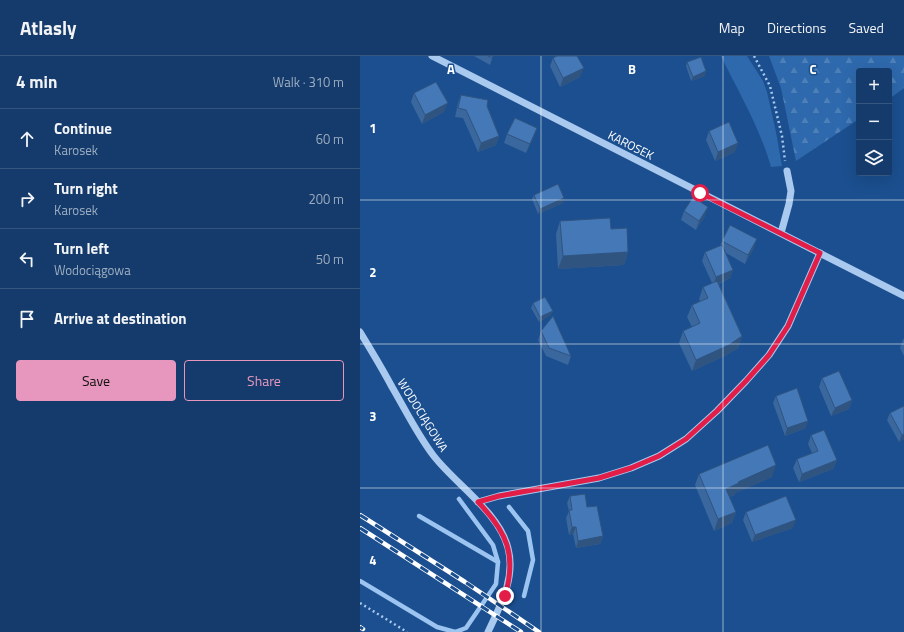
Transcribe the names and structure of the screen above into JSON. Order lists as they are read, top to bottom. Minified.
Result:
{"streets":{"street":["KAROSEK","WODOCIĄGOWA"]},"page":{"header":"Atlasly","nav":["Map","Directions","Saved"],"heading":["4 min","Walk · 310 m"],"map_buttons":["+","−"],"list":[["Continue","Karosek","60 m"],["Turn right","Karosek","200 m"],["Turn left","Wodociągowa","50 m"],"Arrive at destination"],"buttons":["Save","Share"]},"grid":{"columns":["A","B","C"],"rows":["1","2","3","4"]}}
